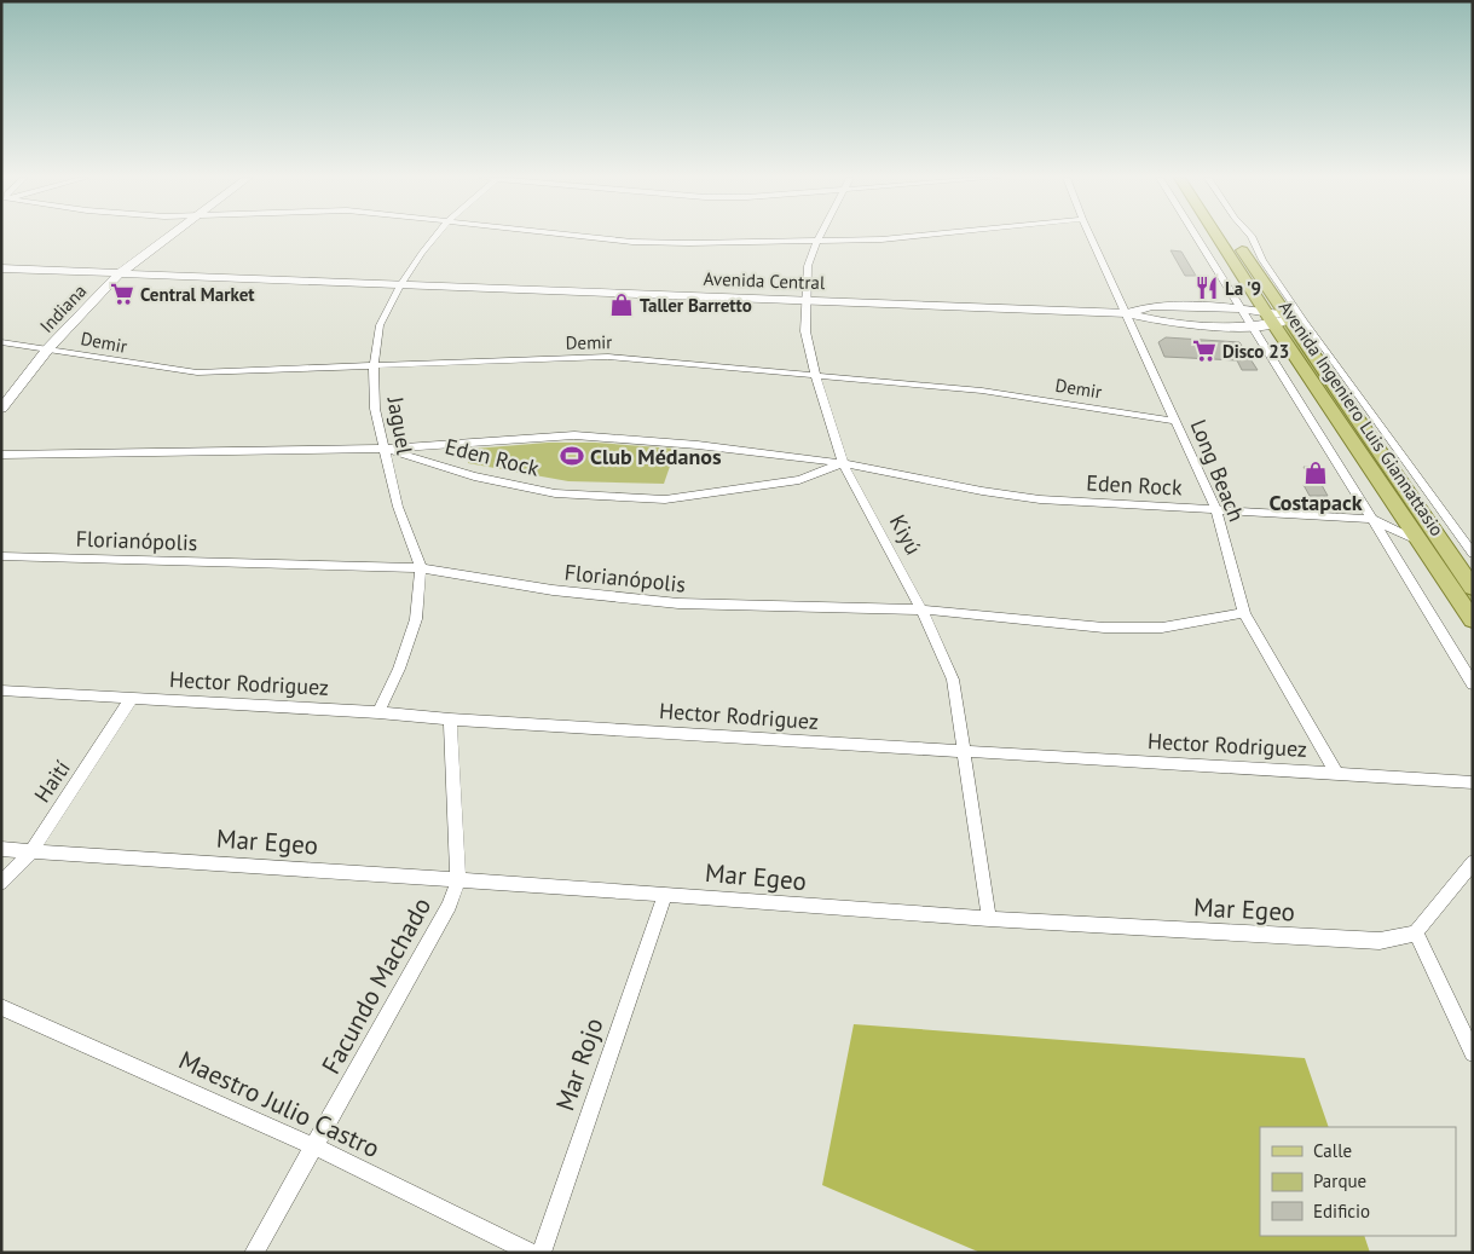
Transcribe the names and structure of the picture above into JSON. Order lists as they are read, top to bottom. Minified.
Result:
{"streets":{"main road":["Avenida Ingeniero Luis Giannattasio"],"street":["Avenida Central","Indiana","Demir","Jaguel","Eden Rock","Long Beach","Kiyú","Florianópolis","Hector Rodriguez","Haití","Mar Egeo","Facundo Machado","Mar Rojo","Maestro Julio Castro"]},"crossings":[["Avenida Central","Indiana"],["Avenida Central","Avenida Ingeniero Luis Giannattasio"],["Avenida Central","Jaguel"],["Avenida Central","Long Beach"],["Avenida Central","Kiyú"],["Indiana","Demir"],["Demir","Jaguel"],["Demir","Long Beach"],["Demir","Kiyú"],["Avenida Ingeniero Luis Giannattasio","Eden Rock"],["Jaguel","Eden Rock"],["Jaguel","Florianópolis"],["Jaguel","Hector Rodriguez"],["Eden Rock","Long Beach"],["Eden Rock","Kiyú"],["Long Beach","Florianópolis"],["Long Beach","Hector Rodriguez"],["Kiyú","Florianópolis"],["Kiyú","Hector Rodriguez"],["Kiyú","Mar Egeo"],["Hector Rodriguez","Haití"],["Hector Rodriguez","Facundo Machado"],["Haití","Mar Egeo"],["Mar Egeo","Facundo Machado"],["Mar Egeo","Mar Rojo"],["Facundo Machado","Maestro Julio Castro"]],"places":{"restaurant":["La '9"],"supermarket":["Central Market","Disco 23"],"shop":["Taller Barretto","Costapack"],"sports":["Club Médanos"]},"legend":["Calle","Parque","Edificio"]}
